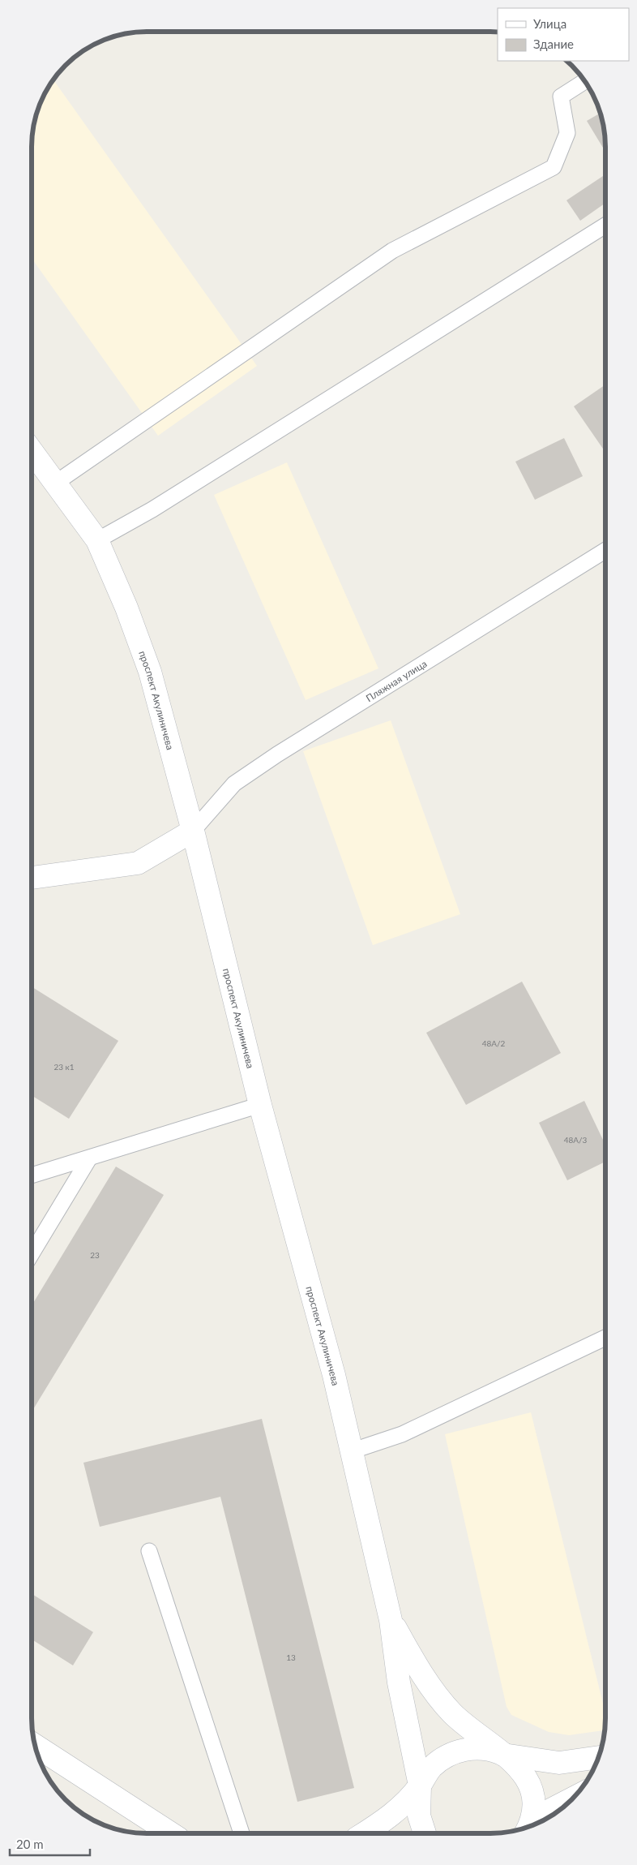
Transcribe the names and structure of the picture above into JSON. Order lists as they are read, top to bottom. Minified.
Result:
{"streets":{"main road":["проспект Акулиничева"],"lane":["Пляжная улица"]},"crossings":[["Пляжная улица","проспект Акулиничева"]],"house_numbers":["48А/2","23 к1","48А/3","23","13"],"legend":["Улица","Здание"],"scale_bar":"20 m"}
